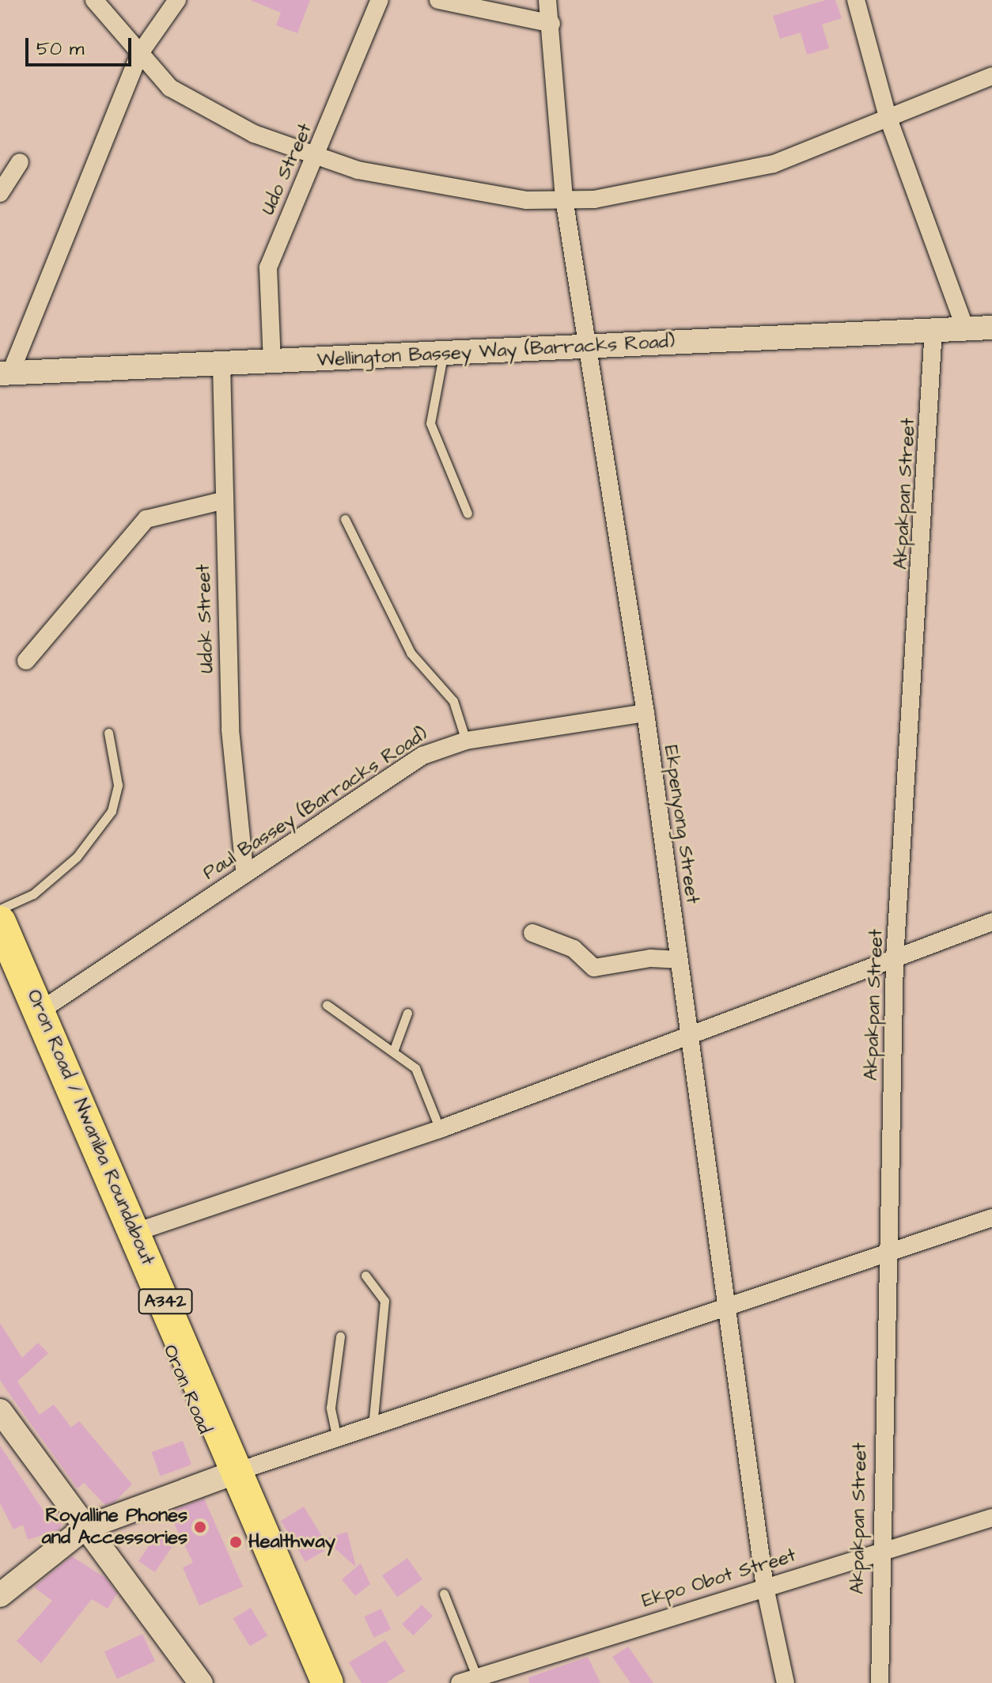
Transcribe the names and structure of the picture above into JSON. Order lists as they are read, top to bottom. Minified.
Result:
{"streets":{"highway":["Oron Road / Nwaniba Roundabout","A342","Oron Road"],"main road":["Wellington Bassey Way (Barracks Road)"],"street":["Udo Street","Akpakpan Street","Udok Street","Paul Bassey (Barracks Road)","Ekpenyong Street","Ekpo Obot Street"]},"crossings":[["Udo Street","Wellington Bassey Way (Barracks Road)"],["Wellington Bassey Way (Barracks Road)","Akpakpan Street"],["Wellington Bassey Way (Barracks Road)","Udok Street"],["Wellington Bassey Way (Barracks Road)","Ekpenyong Street"],["Akpakpan Street","Ekpo Obot Street"],["Udok Street","Paul Bassey (Barracks Road)"],["Paul Bassey (Barracks Road)","Ekpenyong Street"],["Paul Bassey (Barracks Road)","Oron Road / Nwaniba Roundabout"],["Ekpenyong Street","Ekpo Obot Street"],["Oron Road / Nwaniba Roundabout","Oron Road"]],"places":["Royalline Phones and Accessories","Healthway"],"scale_bar":"50 m"}
